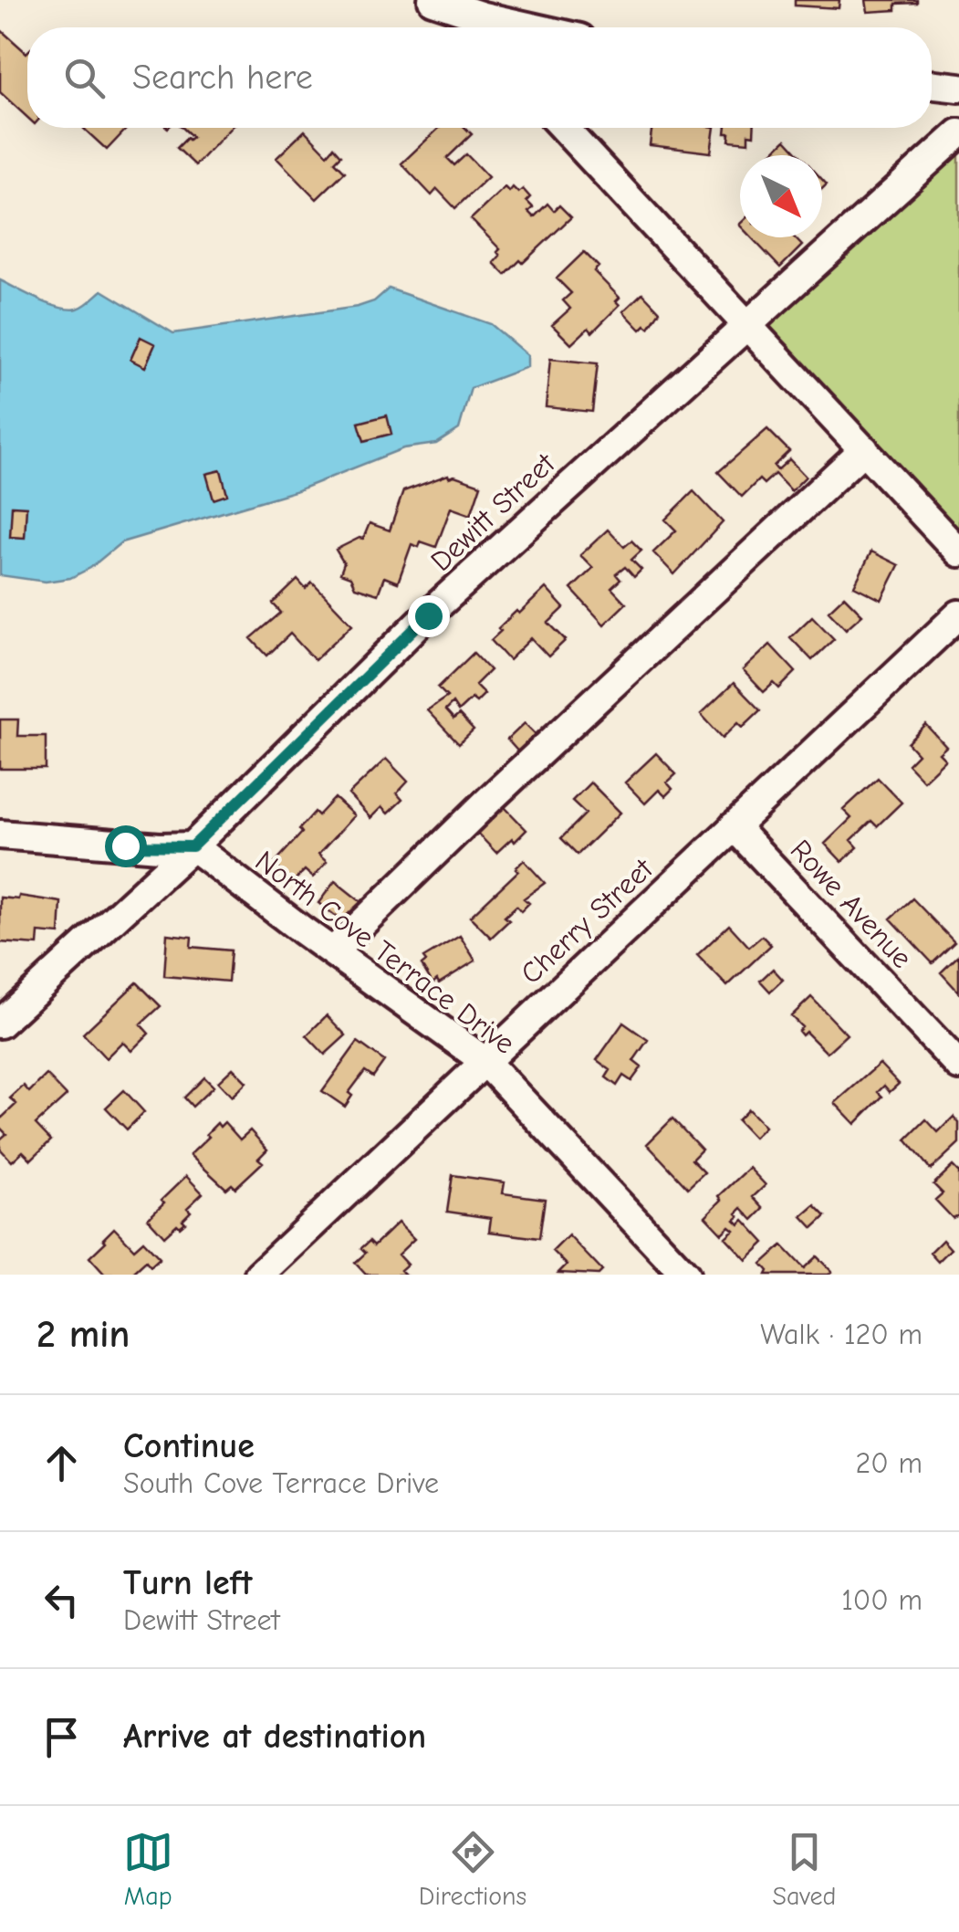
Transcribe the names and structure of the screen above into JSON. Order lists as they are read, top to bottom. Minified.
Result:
{"streets":{"street":["Dewitt Street","Rowe Avenue","Cherry Street","North Cove Terrace Drive"]},"crossings":[["Dewitt Street","North Cove Terrace Drive"],["Rowe Avenue","Cherry Street"],["Cherry Street","North Cove Terrace Drive"]],"north":"bottom right","page":{"search":"Search here","heading":["2 min","Walk · 120 m"],"list":[["Continue","South Cove Terrace Drive","20 m"],["Turn left","Dewitt Street","100 m"],"Arrive at destination"],"nav":["Map","Directions","Saved"]}}
